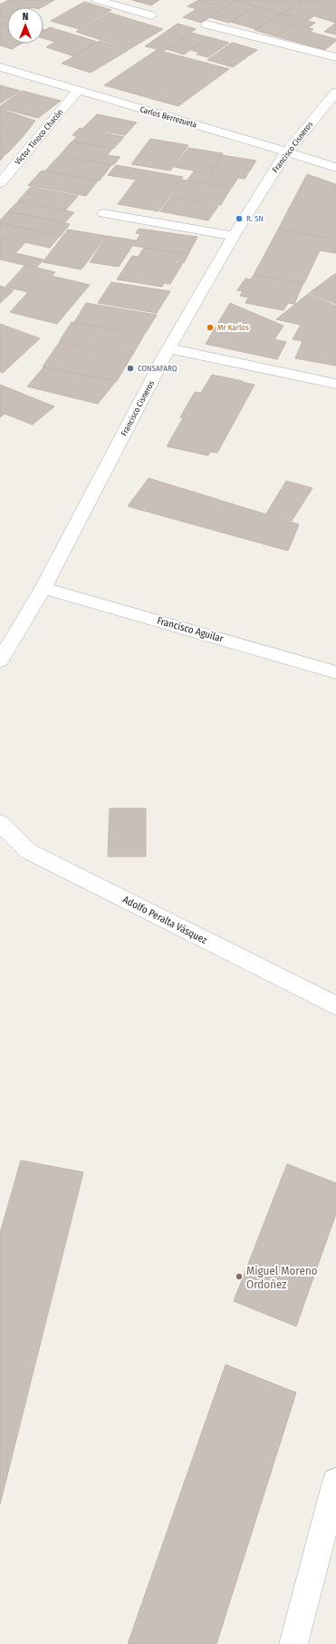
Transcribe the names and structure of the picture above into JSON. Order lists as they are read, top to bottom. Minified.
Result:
{"streets":{"street":["Carlos Berrezueta","Víctor Tinoco Chacón","Francisco Cisneros","Francisco Aguilar","Adolfo Peralta Vásquez"]},"crossings":[["Carlos Berrezueta","Víctor Tinoco Chacón"],["Carlos Berrezueta","Francisco Cisneros"],["Francisco Cisneros","Francisco Aguilar"]],"places":["R. SN","Mr Karlos","CONSAFARQ","Miguel Moreno Ordoñez"],"north":"top"}
